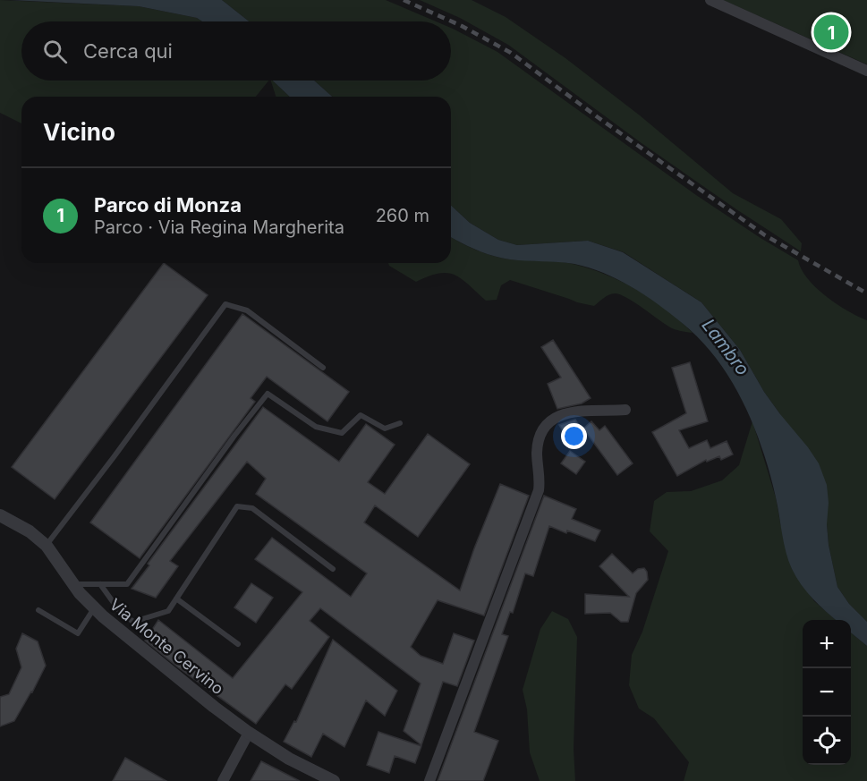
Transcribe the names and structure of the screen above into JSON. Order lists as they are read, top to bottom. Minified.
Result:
{"streets":{"street":["Via Monte Cervino"]},"water":["Lambro"],"page":{"pins":"1","search":"Cerca qui","heading":"Vicino","list":[{"mark":"1","name":"Parco di Monza","note":"Parco · Via Regina Margherita","value":"260 m"}],"map_buttons":["+","−"]}}
